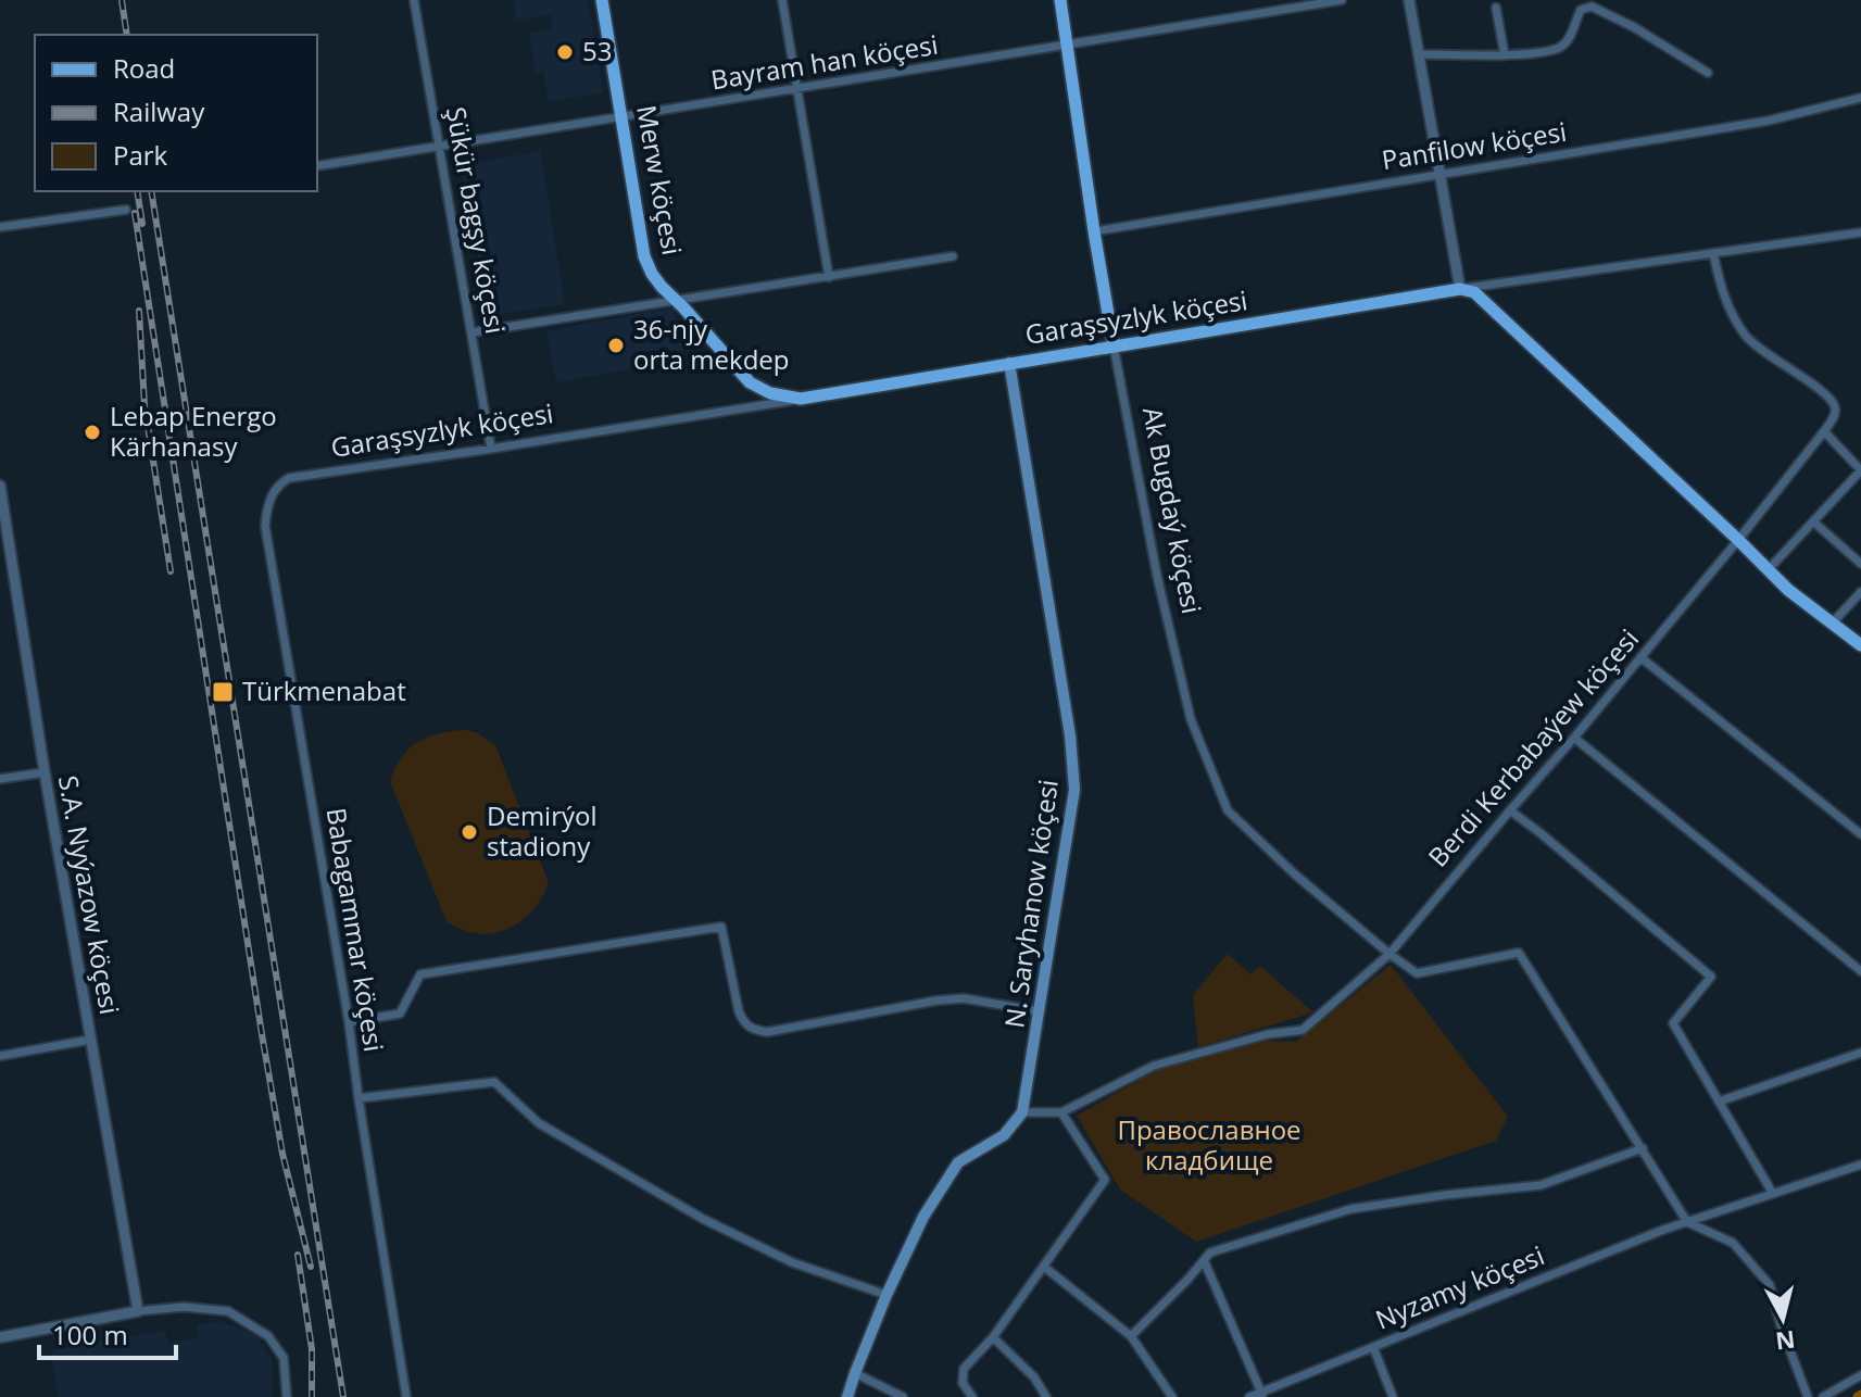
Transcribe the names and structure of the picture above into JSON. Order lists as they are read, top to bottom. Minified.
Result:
{"streets":{"main road":["Merw köçesi","Garaşsyzlyk köçesi","Ak Bugdaý köçesi","N. Saryhanow köçesi"],"street":["Bayram han köçesi","Panfilow köçesi","Şükür bagşy köçesi","Berdi Kerbabaýew köçesi","S.A. Nyýazow köçesi","Babagammar köçesi","Nyzamy köçesi"]},"crossings":[["Bayram han köçesi","Merw köçesi"],["Bayram han köçesi","Şükür bagşy köçesi"],["Bayram han köçesi","Ak Bugdaý köçesi"],["Panfilow köçesi","Ak Bugdaý köçesi"],["Merw köçesi","Garaşsyzlyk köçesi"],["Şükür bagşy köçesi","Garaşsyzlyk köçesi"],["Garaşsyzlyk köçesi","Ak Bugdaý köçesi"],["Garaşsyzlyk köçesi","N. Saryhanow köçesi"],["Garaşsyzlyk köçesi","Babagammar köçesi"],["Ak Bugdaý köçesi","Berdi Kerbabaýew köçesi"],["Berdi Kerbabaýew köçesi","N. Saryhanow köçesi"]],"parks":["Православное кладбище"],"places":{"other":["53","36-njy orta mekdep","Lebap Energo Kärhanasy","Demirýol stadiony"],"transit":["Türkmenabat"]},"legend":["Road","Railway","Park"],"scale_bar":"100 m","north":"bottom"}
